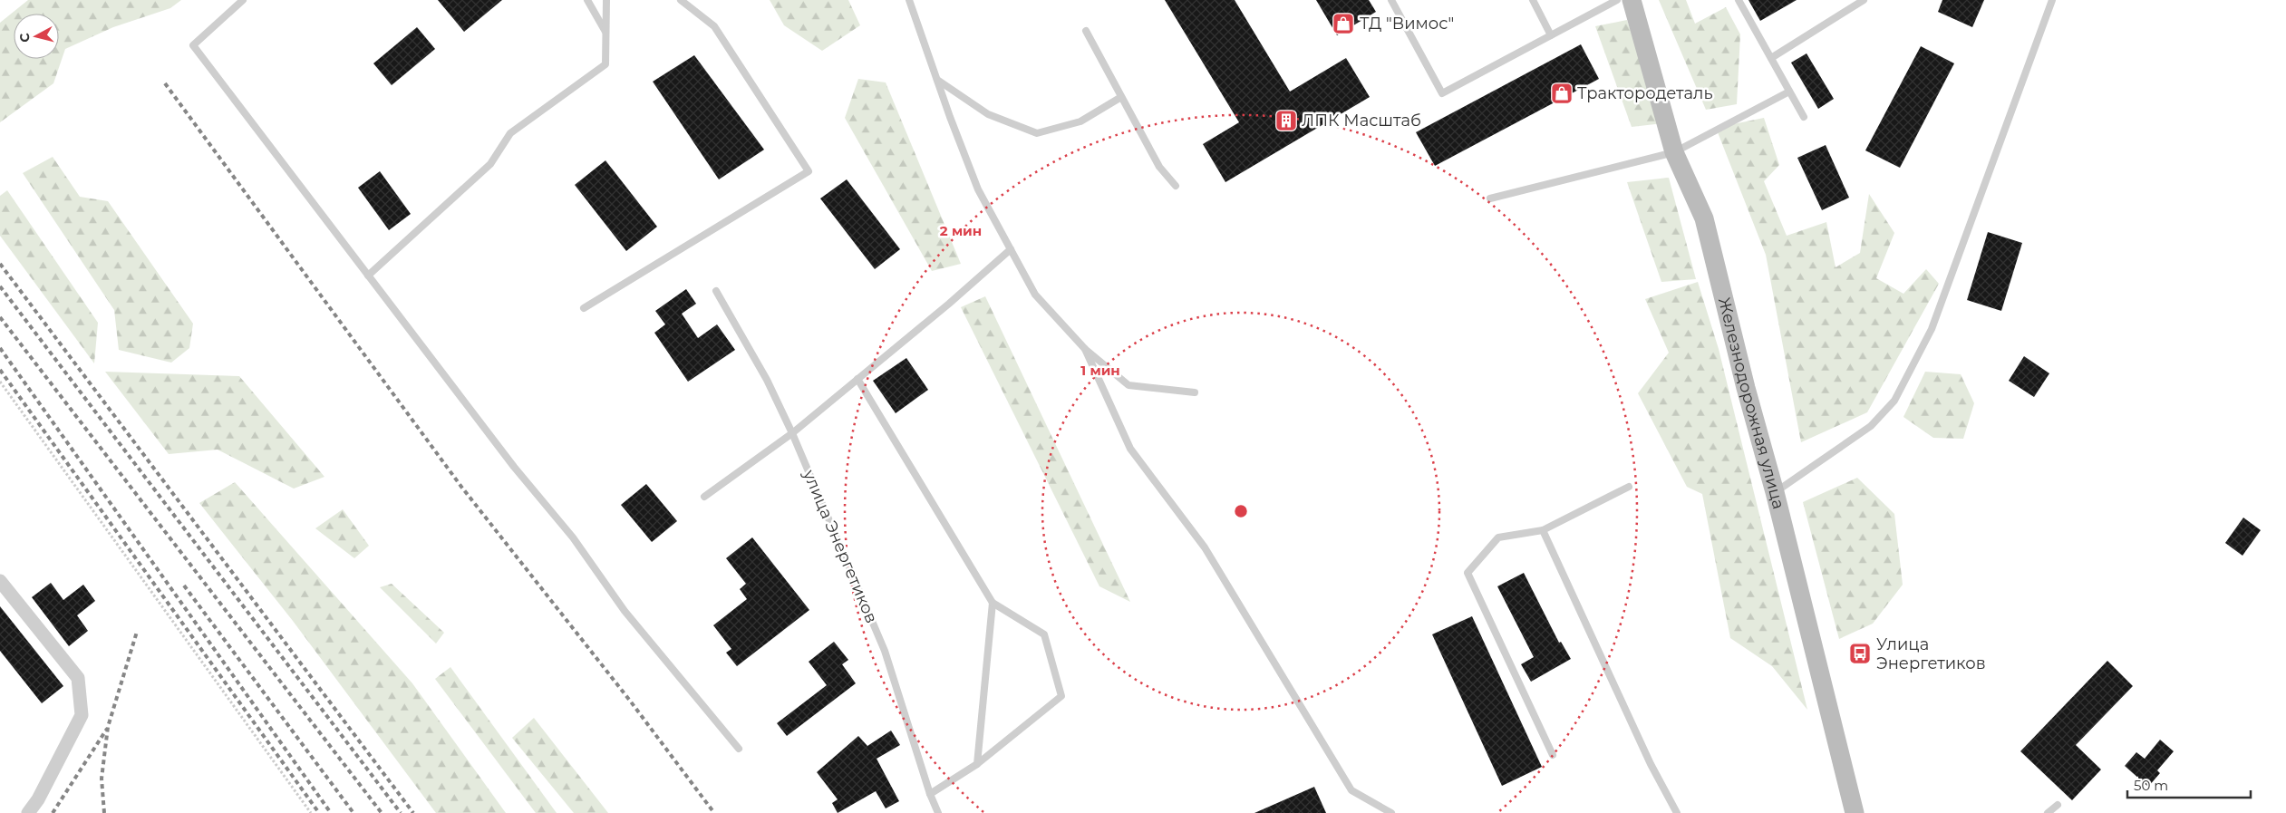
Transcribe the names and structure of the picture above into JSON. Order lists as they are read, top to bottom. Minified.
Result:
{"streets":{"street":["Железнодорожная улица"],"lane":["улица Энергетиков"]},"places":{"shop":["ТД \"Вимос\"","Трактородеталь"],"building":["ЛПК Масштаб"],"bus stop":["Улица Энергетиков"]},"scale_bar":"50 m","north":"left","rings":["2 мин","1 мин"]}
